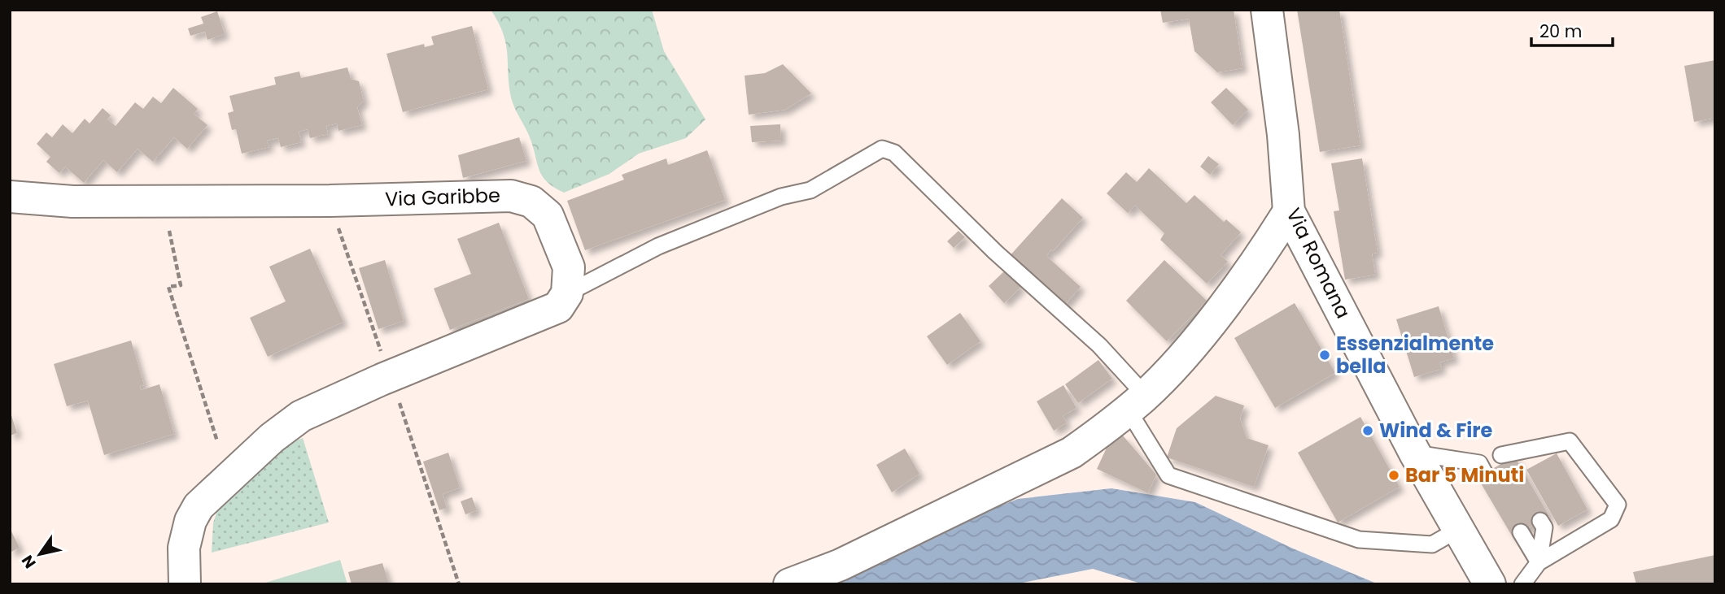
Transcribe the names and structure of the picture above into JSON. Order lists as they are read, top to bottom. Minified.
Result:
{"streets":{"street":["Via Garibbe","Via Romana"]},"places":["Essenzialmente bella","Wind & Fire","Bar 5 Minuti"],"scale_bar":"20 m","north":"bottom left"}
